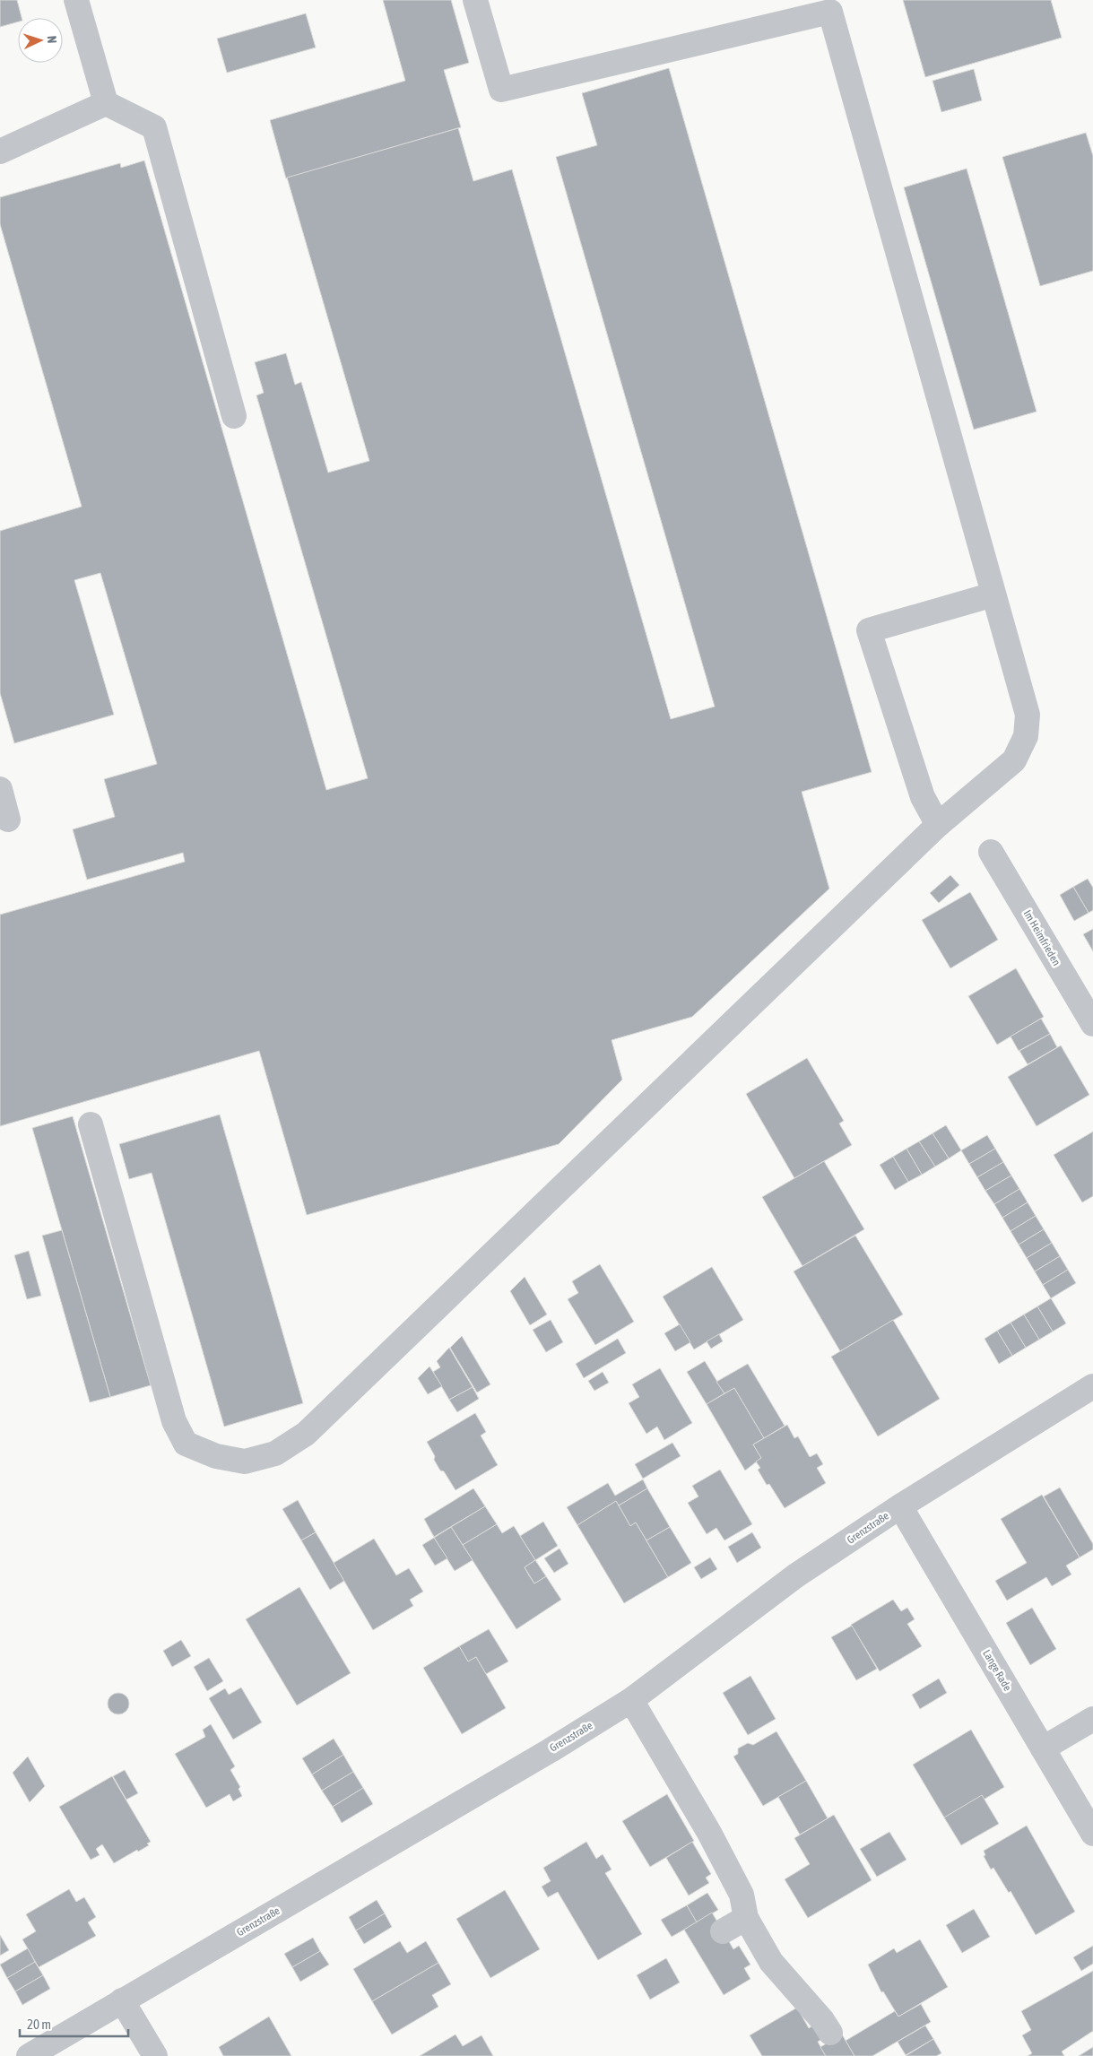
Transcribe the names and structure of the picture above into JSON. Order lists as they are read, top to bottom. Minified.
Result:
{"streets":{"street":["Im Heimfrieden","Grenzstraße","Lange Rade"]},"crossings":[["Grenzstraße","Lange Rade"]],"scale_bar":"20 m","north":"right"}
